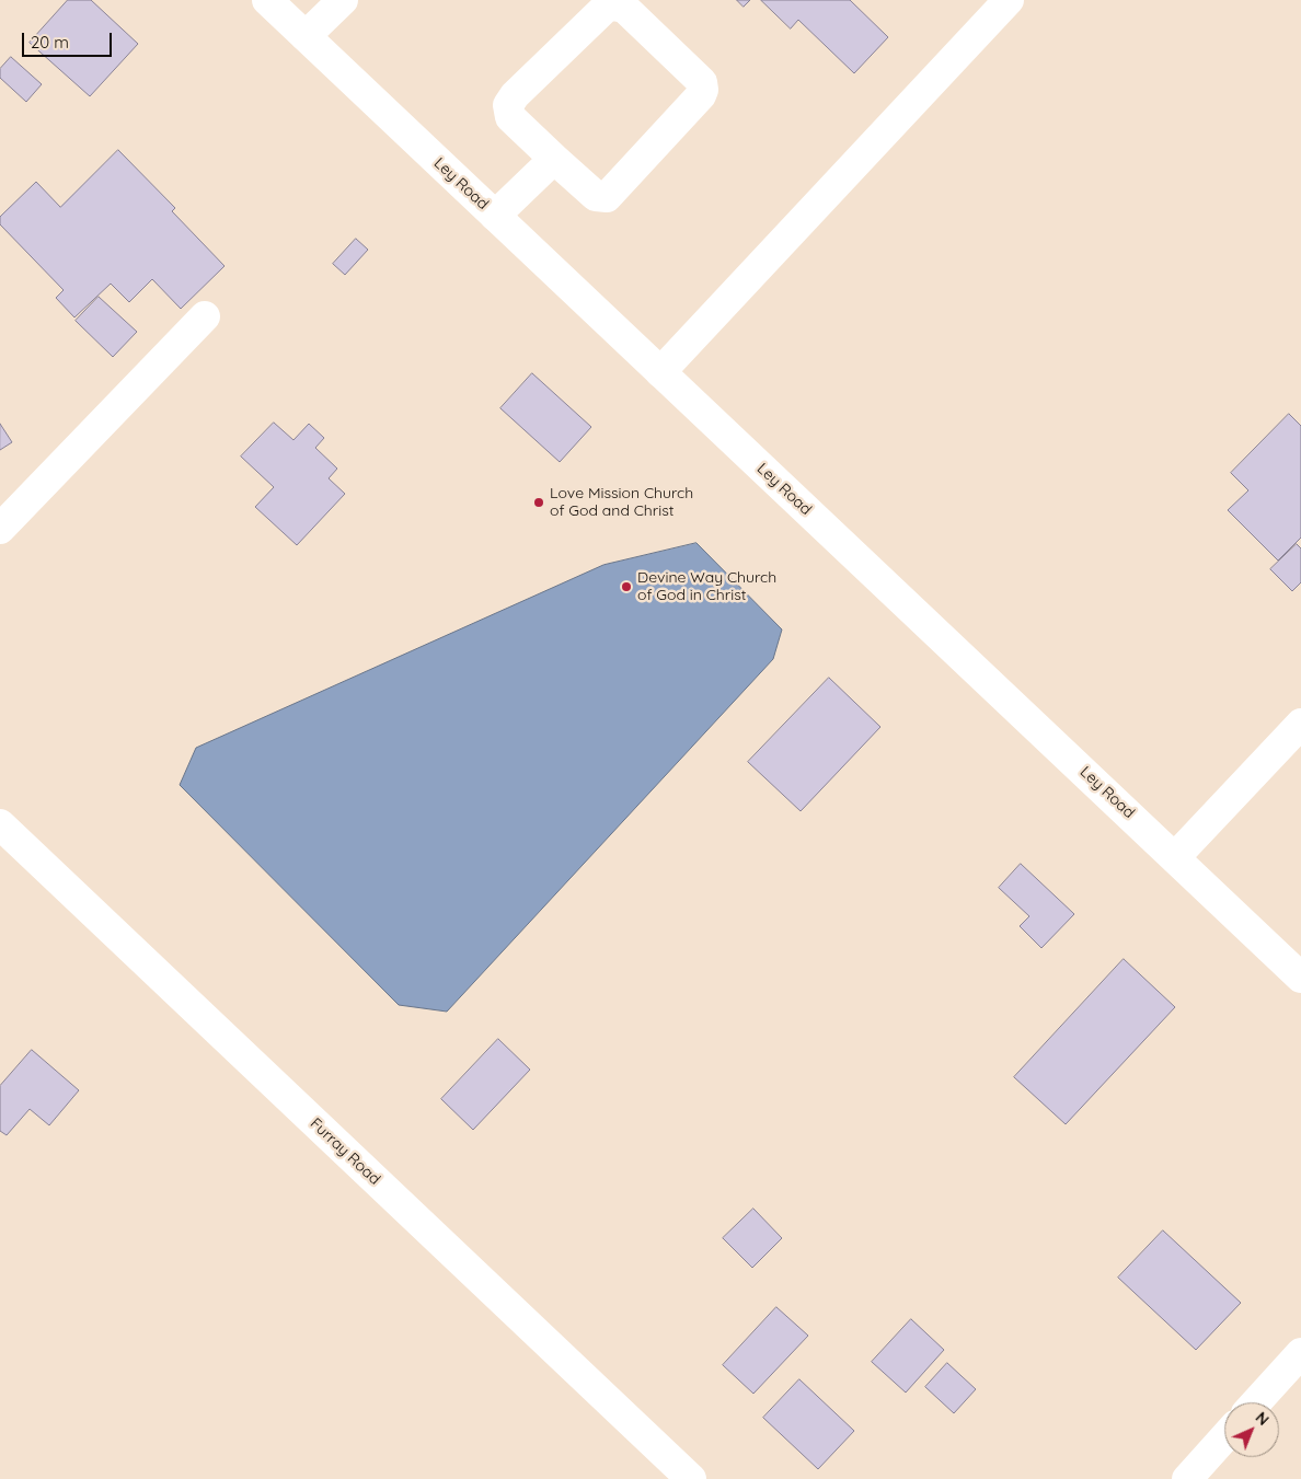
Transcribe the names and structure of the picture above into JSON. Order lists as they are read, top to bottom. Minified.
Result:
{"streets":{"main road":["Ley Road","Furray Road"]},"places":["Love Mission Church of God and Christ","Devine Way Church of God in Christ"],"scale_bar":"20 m","north":"top right"}
